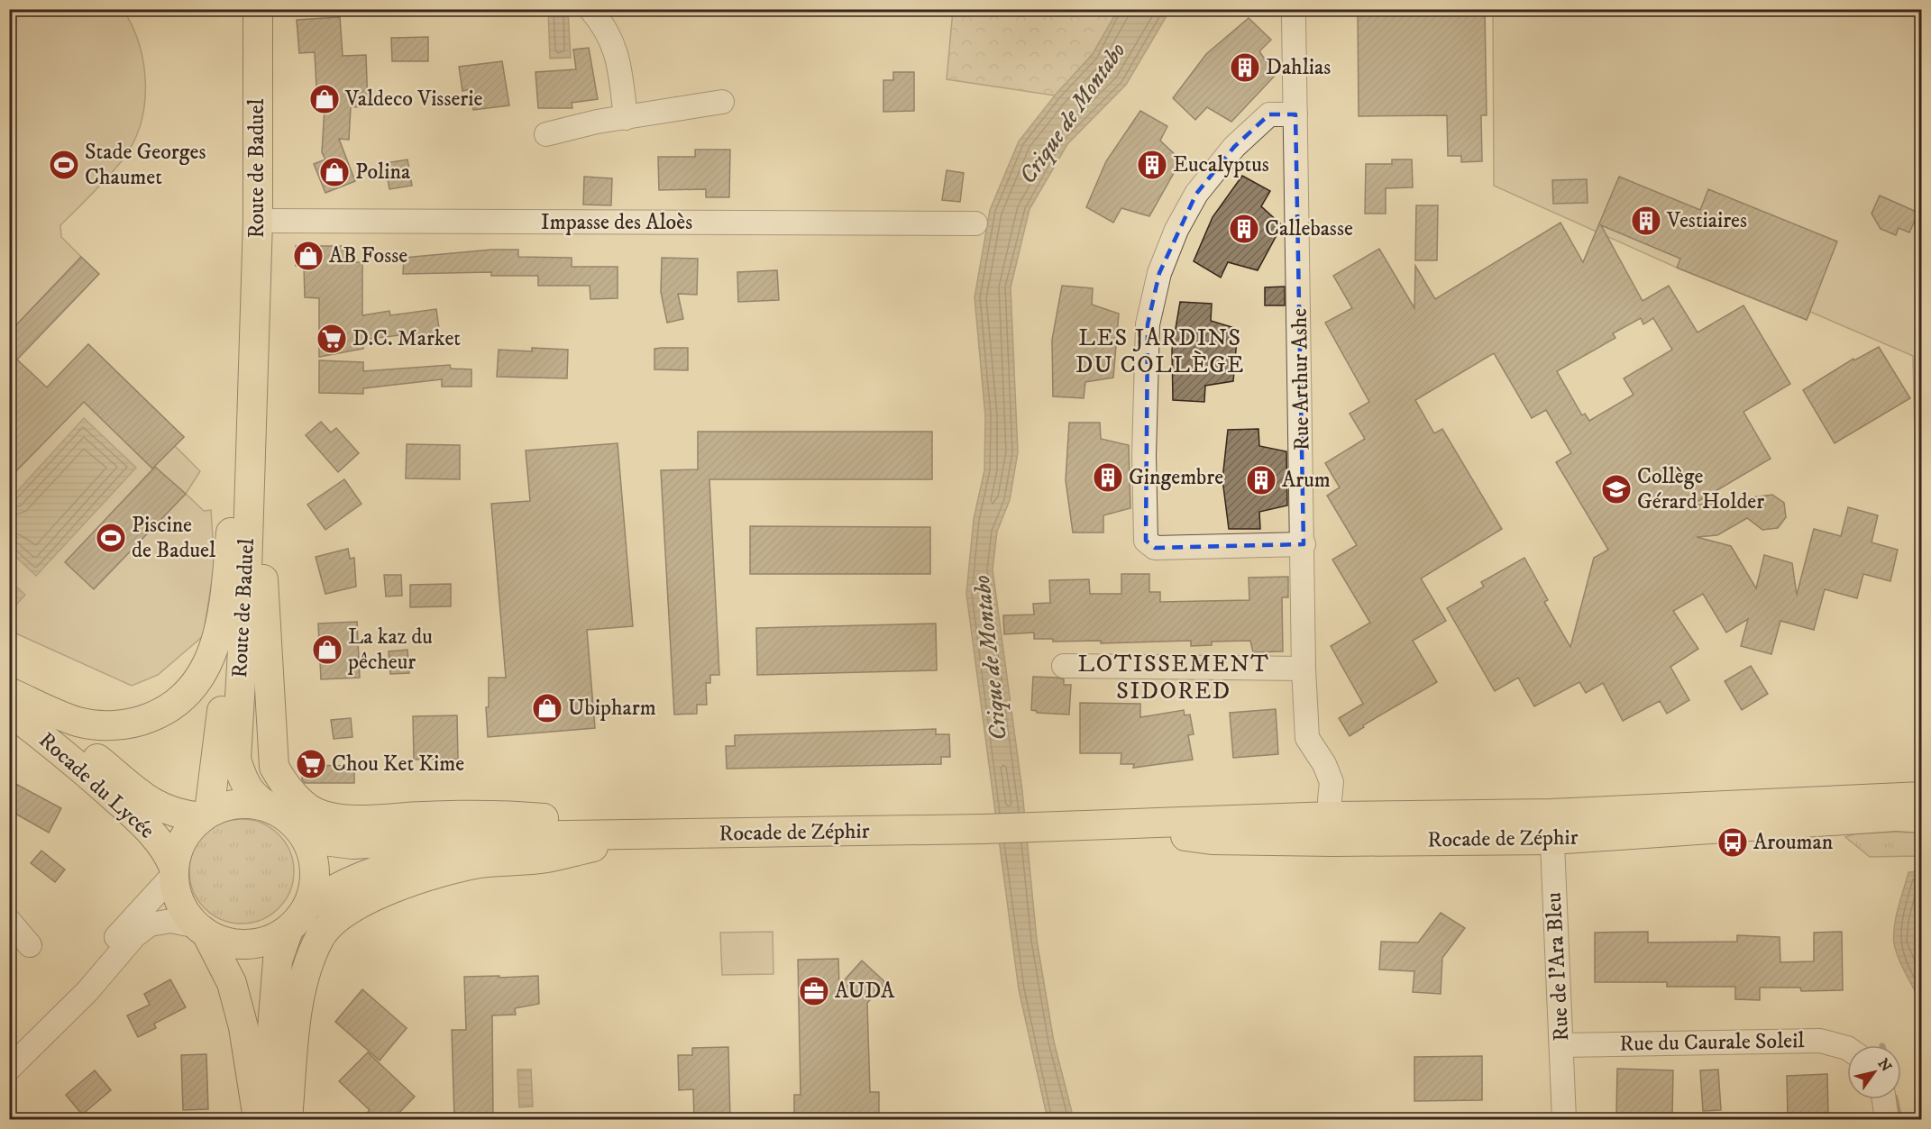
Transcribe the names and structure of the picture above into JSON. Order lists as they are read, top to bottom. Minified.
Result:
{"streets":{"main road":["Route de Baduel","Rocade du Lycée","Rocade de Zéphir"],"street":["Impasse des Aloès","Rue Arthur Ashe","Rue de l'Ara Bleu","Rue du Caurale Soleil"]},"crossings":[["Route de Baduel","Impasse des Aloès"],["Route de Baduel","Rocade du Lycée"],["Route de Baduel","Rocade de Zéphir"],["Rue Arthur Ashe","Rocade de Zéphir"],["Rocade du Lycée","Rocade de Zéphir"],["Rocade de Zéphir","Rue de l'Ara Bleu"],["Rue de l'Ara Bleu","Rue du Caurale Soleil"]],"districts":["LES JARDINS DU COLLÈGE","LOTISSEMENT SIDORED"],"water":["Crique de Montabo"],"places":{"building":["Dahlias","Eucalyptus","Vestiaires","Callebasse","Gingembre","Arum"],"shop":["Valdeco Visserie","Polina","AB Fosse","La kaz du pêcheur","Ubipharm"],"sports":["Stade Georges Chaumet","Piscine de Baduel"],"supermarket":["D.C. Market","Chou Ket Kime"],"school or university":["Collège Gérard Holder"],"bus stop":["Arouman"],"office":["AUDA"]},"north":"top right"}
